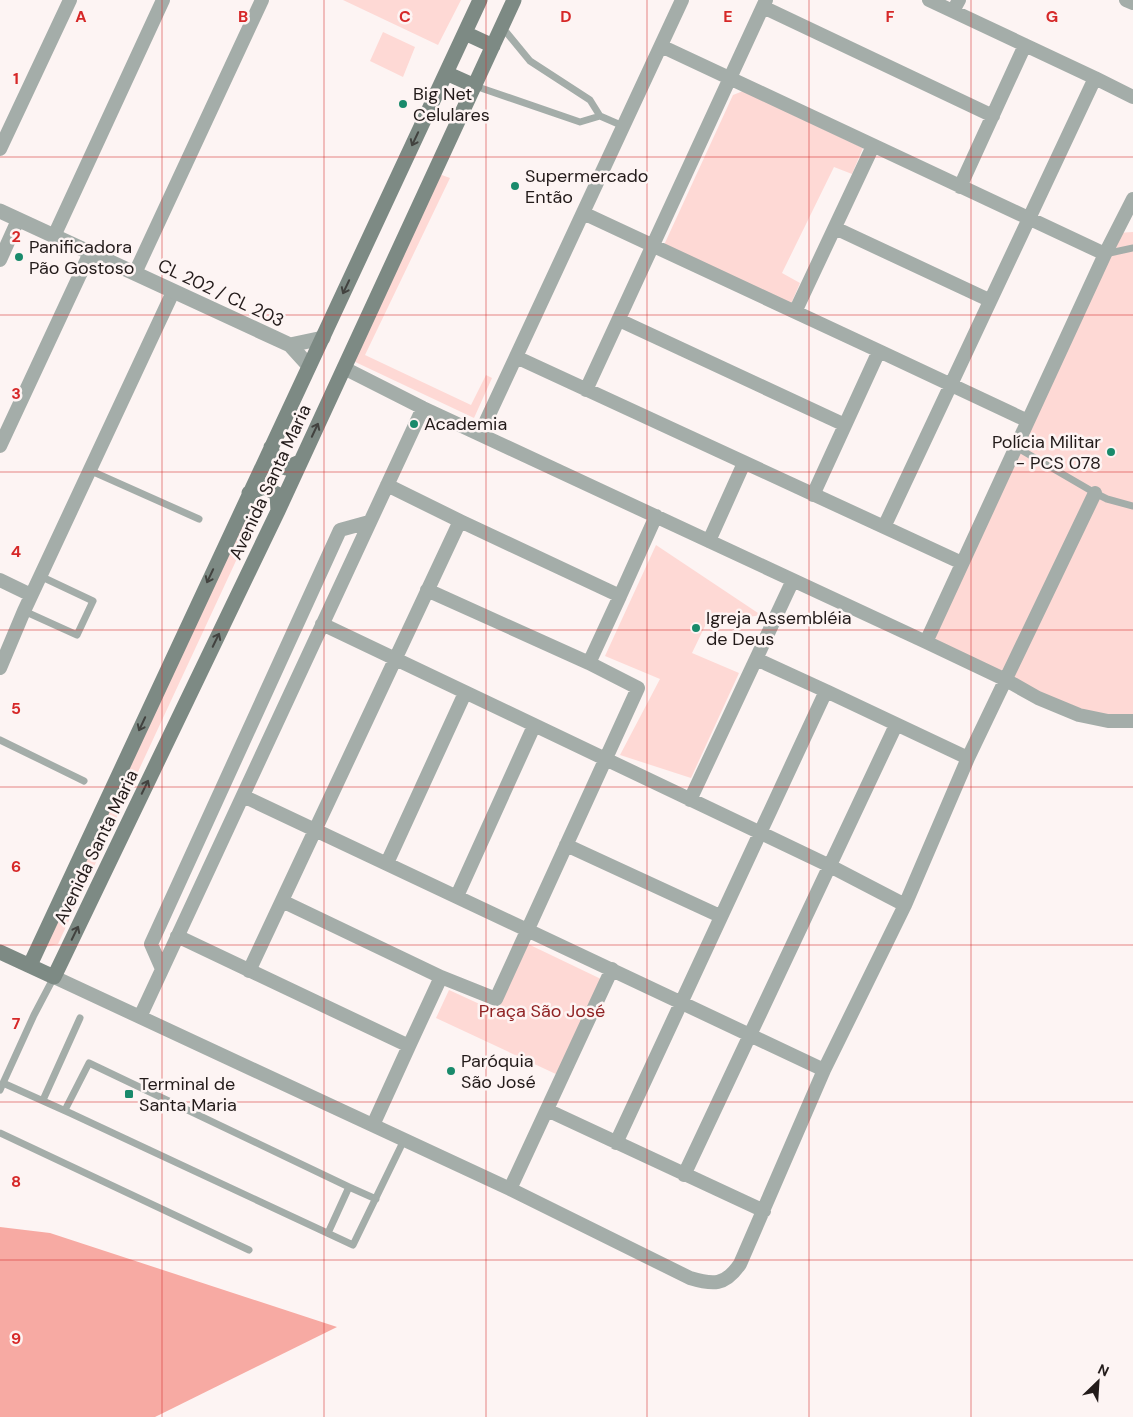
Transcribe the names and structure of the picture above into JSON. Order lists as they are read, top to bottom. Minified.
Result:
{"streets":{"main road":["Avenida Santa Maria"],"street":["CL 202 / CL 203"]},"parks":["Praça São José"],"places":{"other":["Big Net Celulares","Supermercado Então","Panificadora Pão Gostoso","Academia","Polícia Militar - PCS 078","Igreja Assembléia de Deus","Paróquia São José"],"transit":["Terminal de Santa Maria"]},"north":"top right","grid":{"columns":["A","B","C","D","E","F","G"],"rows":["1","2","3","4","5","6","7","8","9"]}}
